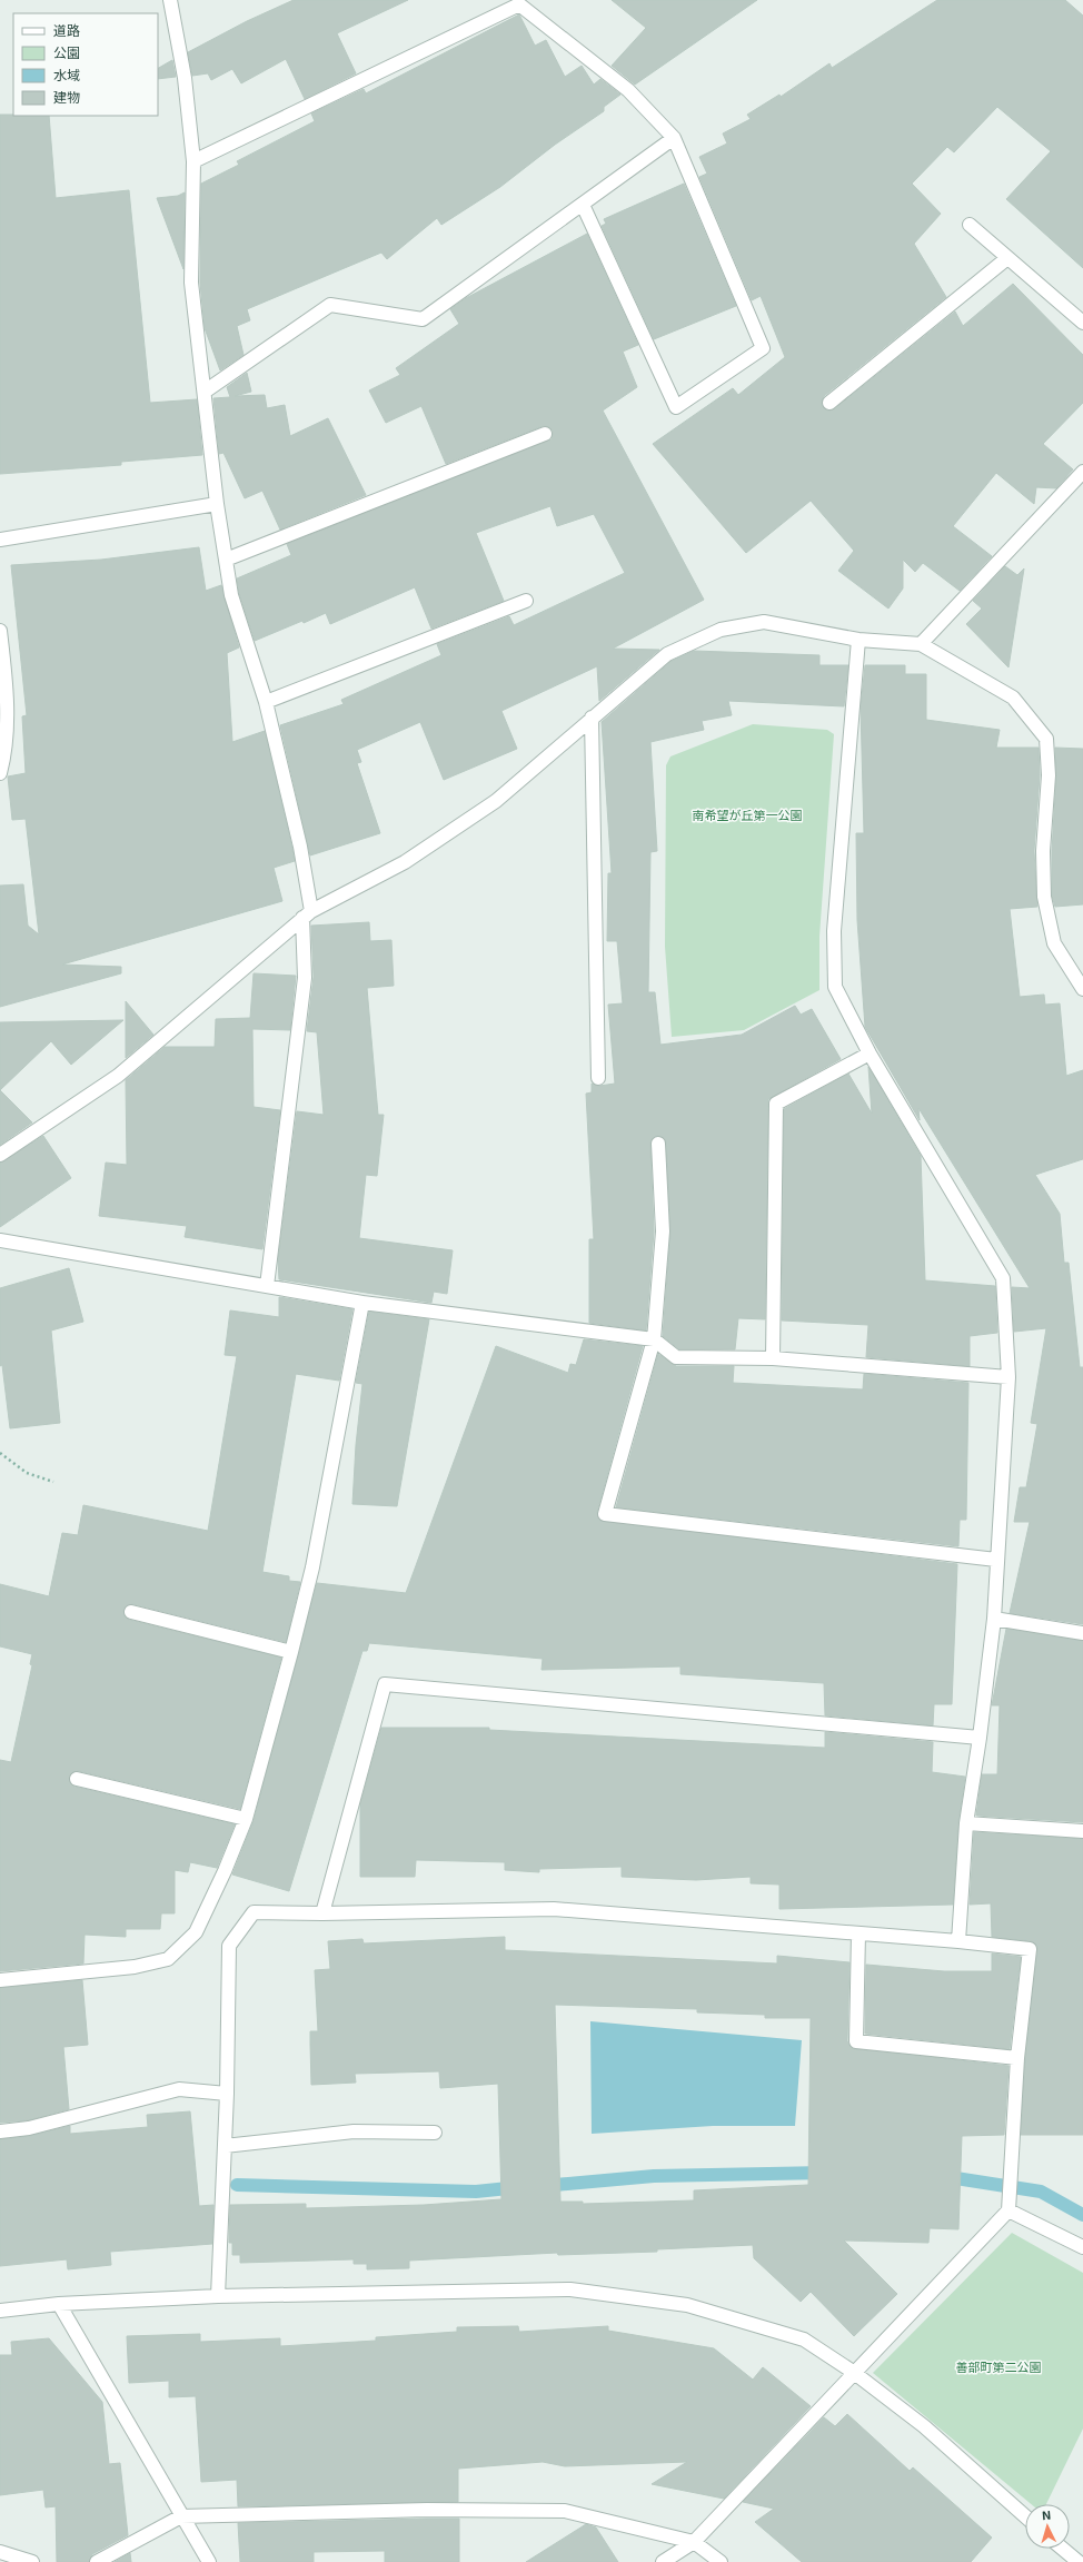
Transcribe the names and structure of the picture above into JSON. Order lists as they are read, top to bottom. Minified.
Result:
{"parks":["南希望が丘第一公園","善部町第二公園"],"legend":["道路","公園","水域","建物"],"north":"top"}
